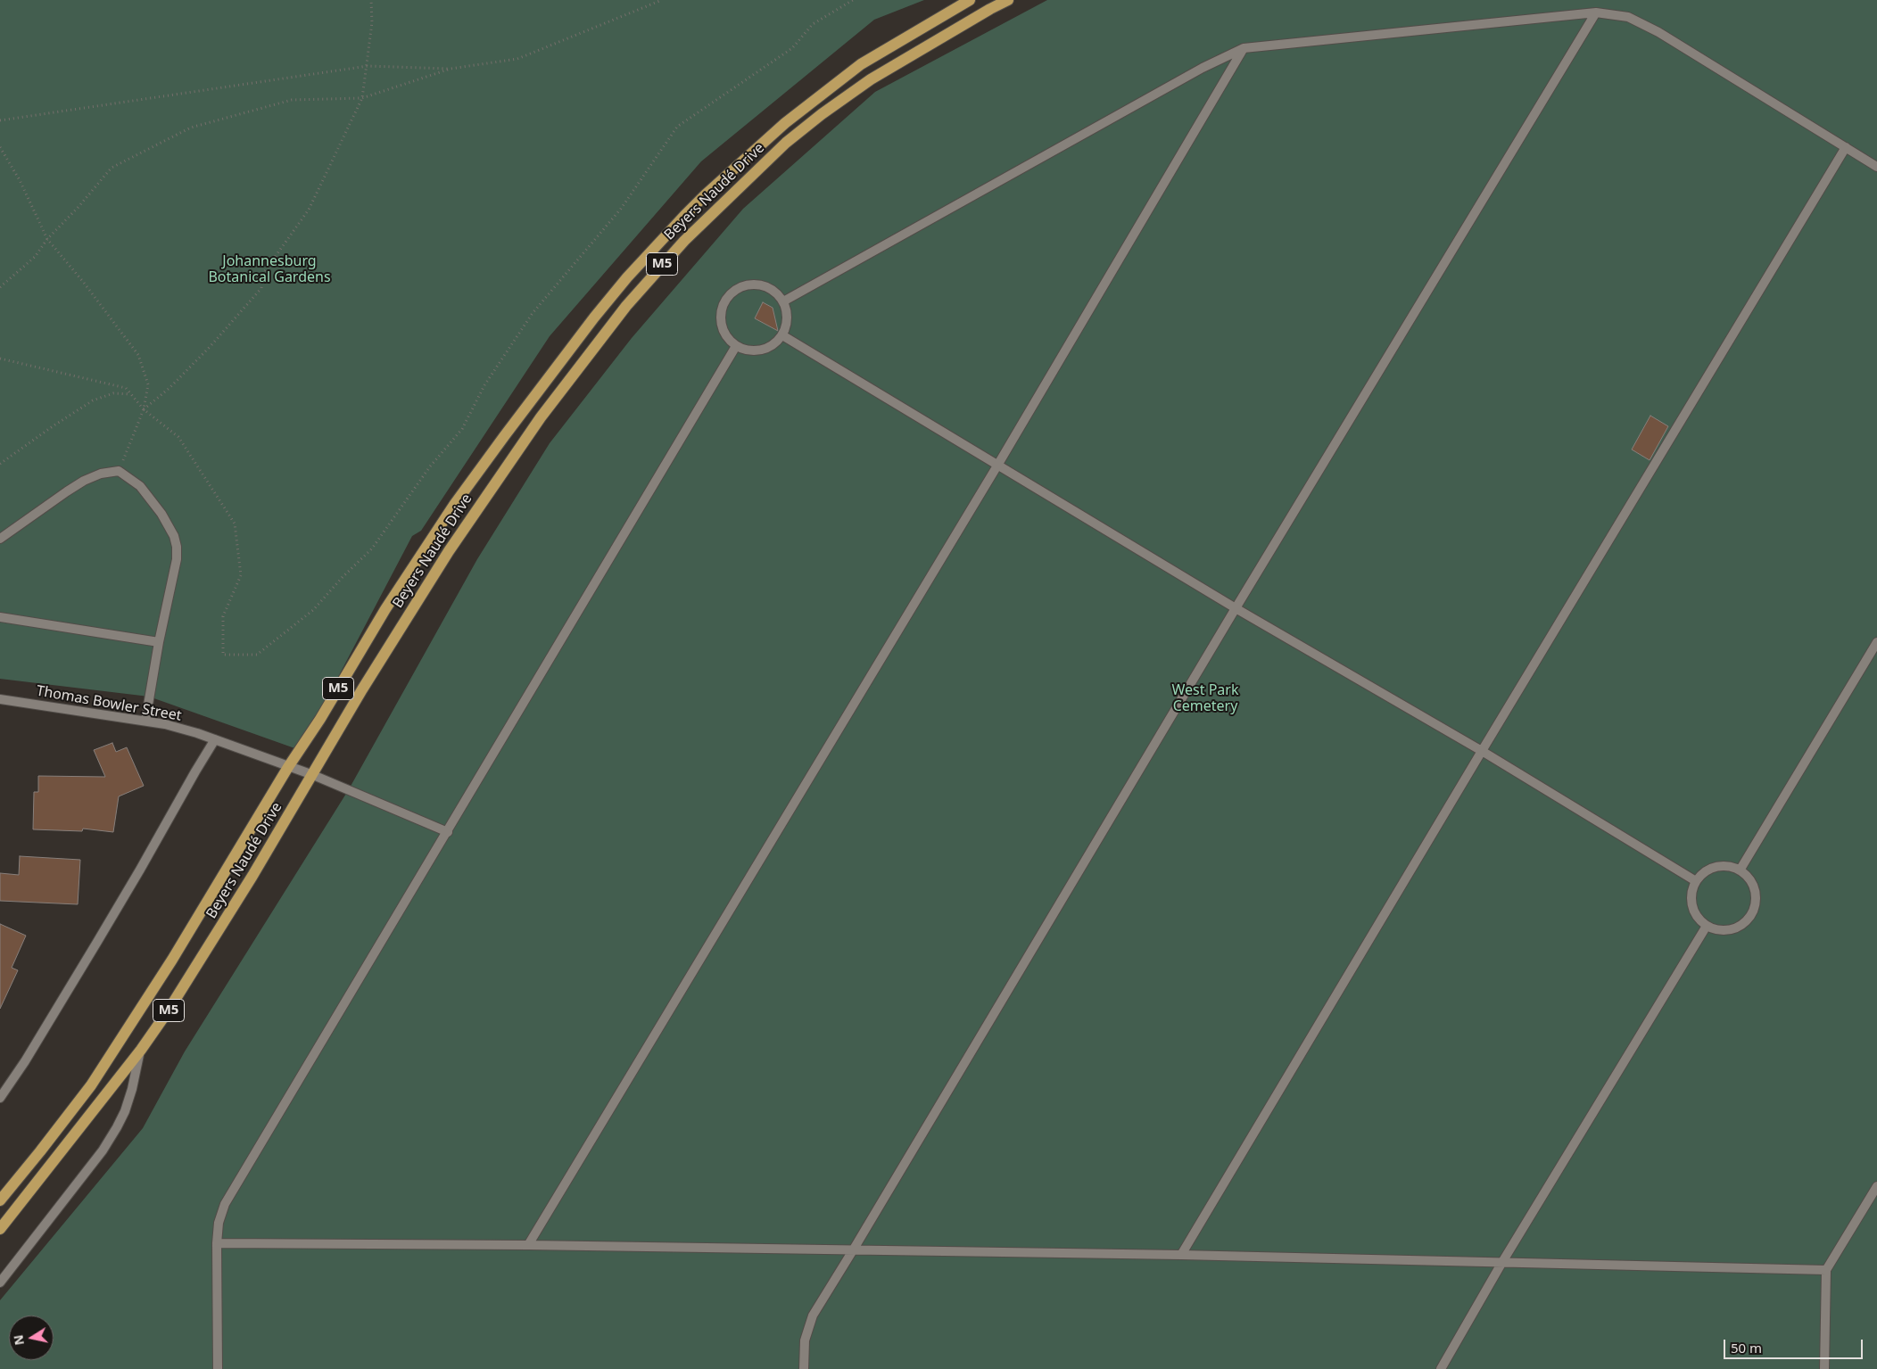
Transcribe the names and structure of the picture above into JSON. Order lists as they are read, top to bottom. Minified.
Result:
{"streets":{"main road":["Beyers Naudé Drive","M5"],"street":["Thomas Bowler Street"]},"crossings":[["Beyers Naudé Drive","Thomas Bowler Street"]],"parks":["Johannesburg Botanical Gardens","West Park Cemetery"],"scale_bar":"50 m","north":"left"}
